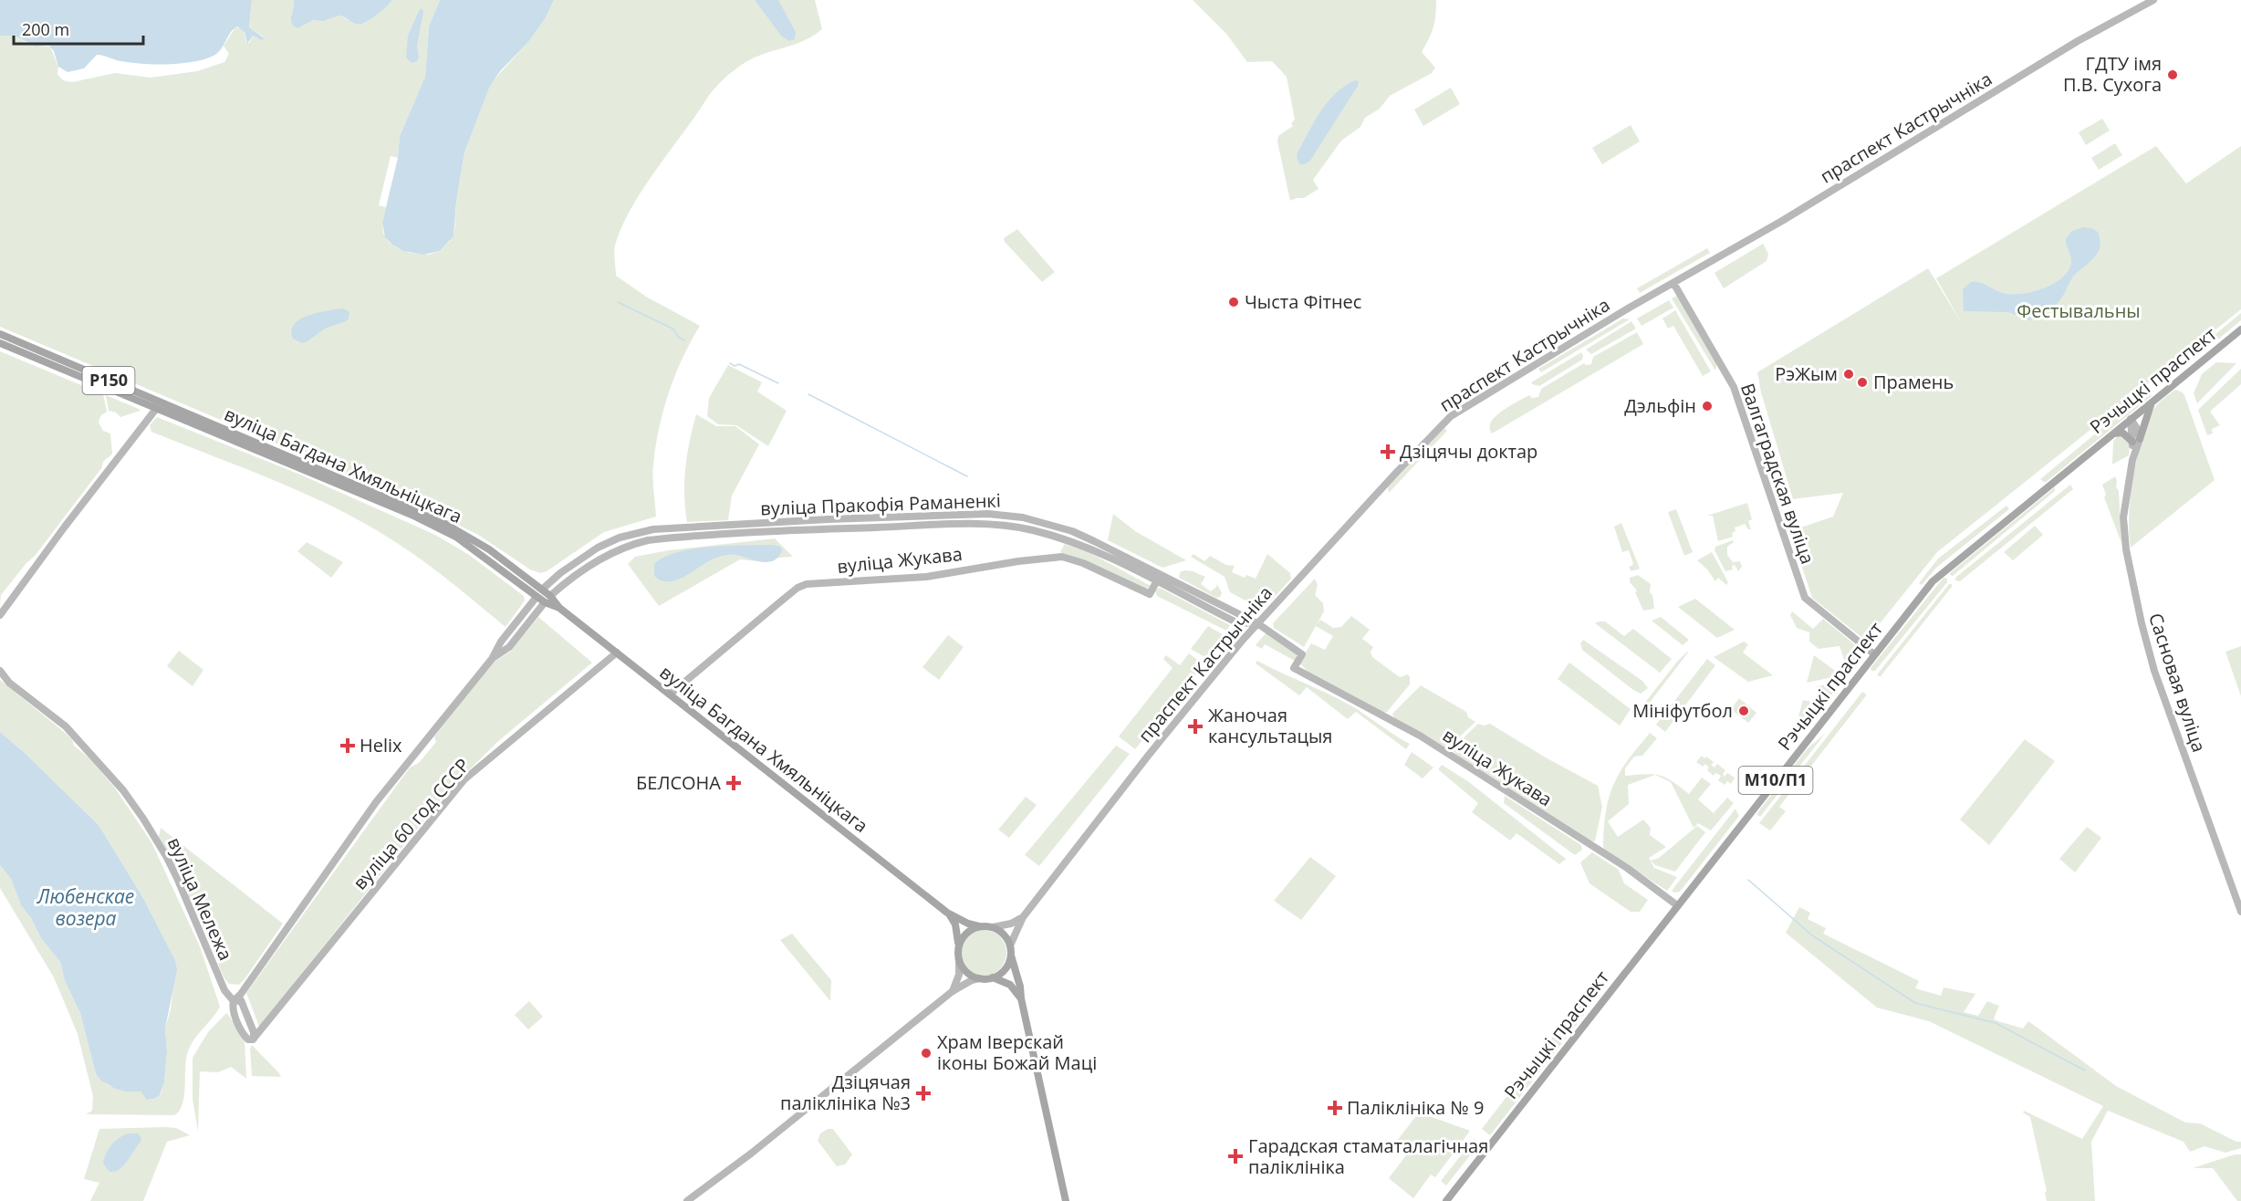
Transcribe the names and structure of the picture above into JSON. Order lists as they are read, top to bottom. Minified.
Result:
{"streets":{"main road":["праспект Кастрычніка","Р150","Рэчыцкі праспект","вуліца Багдана Хмяльніцкага","Валгаградская вуліца","вуліца Пракофія Раманенкі","вуліца Жукава","Сасновая вуліца","М10/П1","вуліца 60 год СССР","вуліца Мележа"]},"crossings":[["праспект Кастрычніка","вуліца Багдана Хмяльніцкага"],["праспект Кастрычніка","Валгаградская вуліца"],["праспект Кастрычніка","вуліца Пракофія Раманенкі"],["праспект Кастрычніка","вуліца Жукава"],["Р150","вуліца Багдана Хмяльніцкага"],["Рэчыцкі праспект","Валгаградская вуліца"],["Рэчыцкі праспект","вуліца Жукава"],["Рэчыцкі праспект","Сасновая вуліца"],["вуліца Багдана Хмяльніцкага","вуліца Пракофія Раманенкі"],["вуліца Багдана Хмяльніцкага","вуліца Жукава"],["вуліца Багдана Хмяльніцкага","вуліца 60 год СССР"],["вуліца Пракофія Раманенкі","вуліца Жукава"],["вуліца Пракофія Раманенкі","вуліца 60 год СССР"],["вуліца 60 год СССР","вуліца Мележа"]],"water":["Любенскае возера"],"parks":["Фестывальны"],"places":{"other":["ГДТУ імя П.В. Сухога","Чыста Фітнес","РэЖым","Прамень","Дэльфін","Мініфутбол","Храм Іверскай іконы Божай Маці"],"health":["Дзіцячы доктар","Жаночая кансультацыя","Helix","БЕЛСОНА","Дзіцячая паліклініка №3","Паліклініка № 9","Гарадская стаматалагічная паліклініка"]},"scale_bar":"200 m"}
